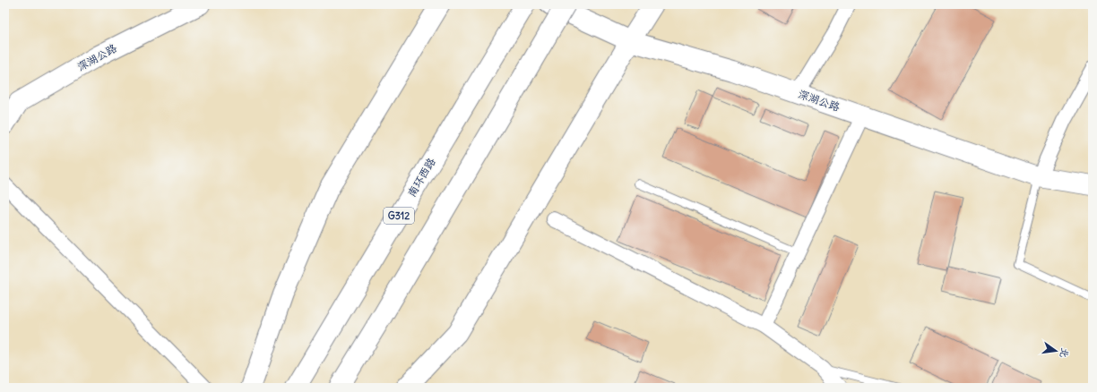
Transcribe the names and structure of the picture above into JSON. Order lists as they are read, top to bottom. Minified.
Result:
{"streets":{"main road":["深湖公路","南环西路","G312"]},"north":"right"}
